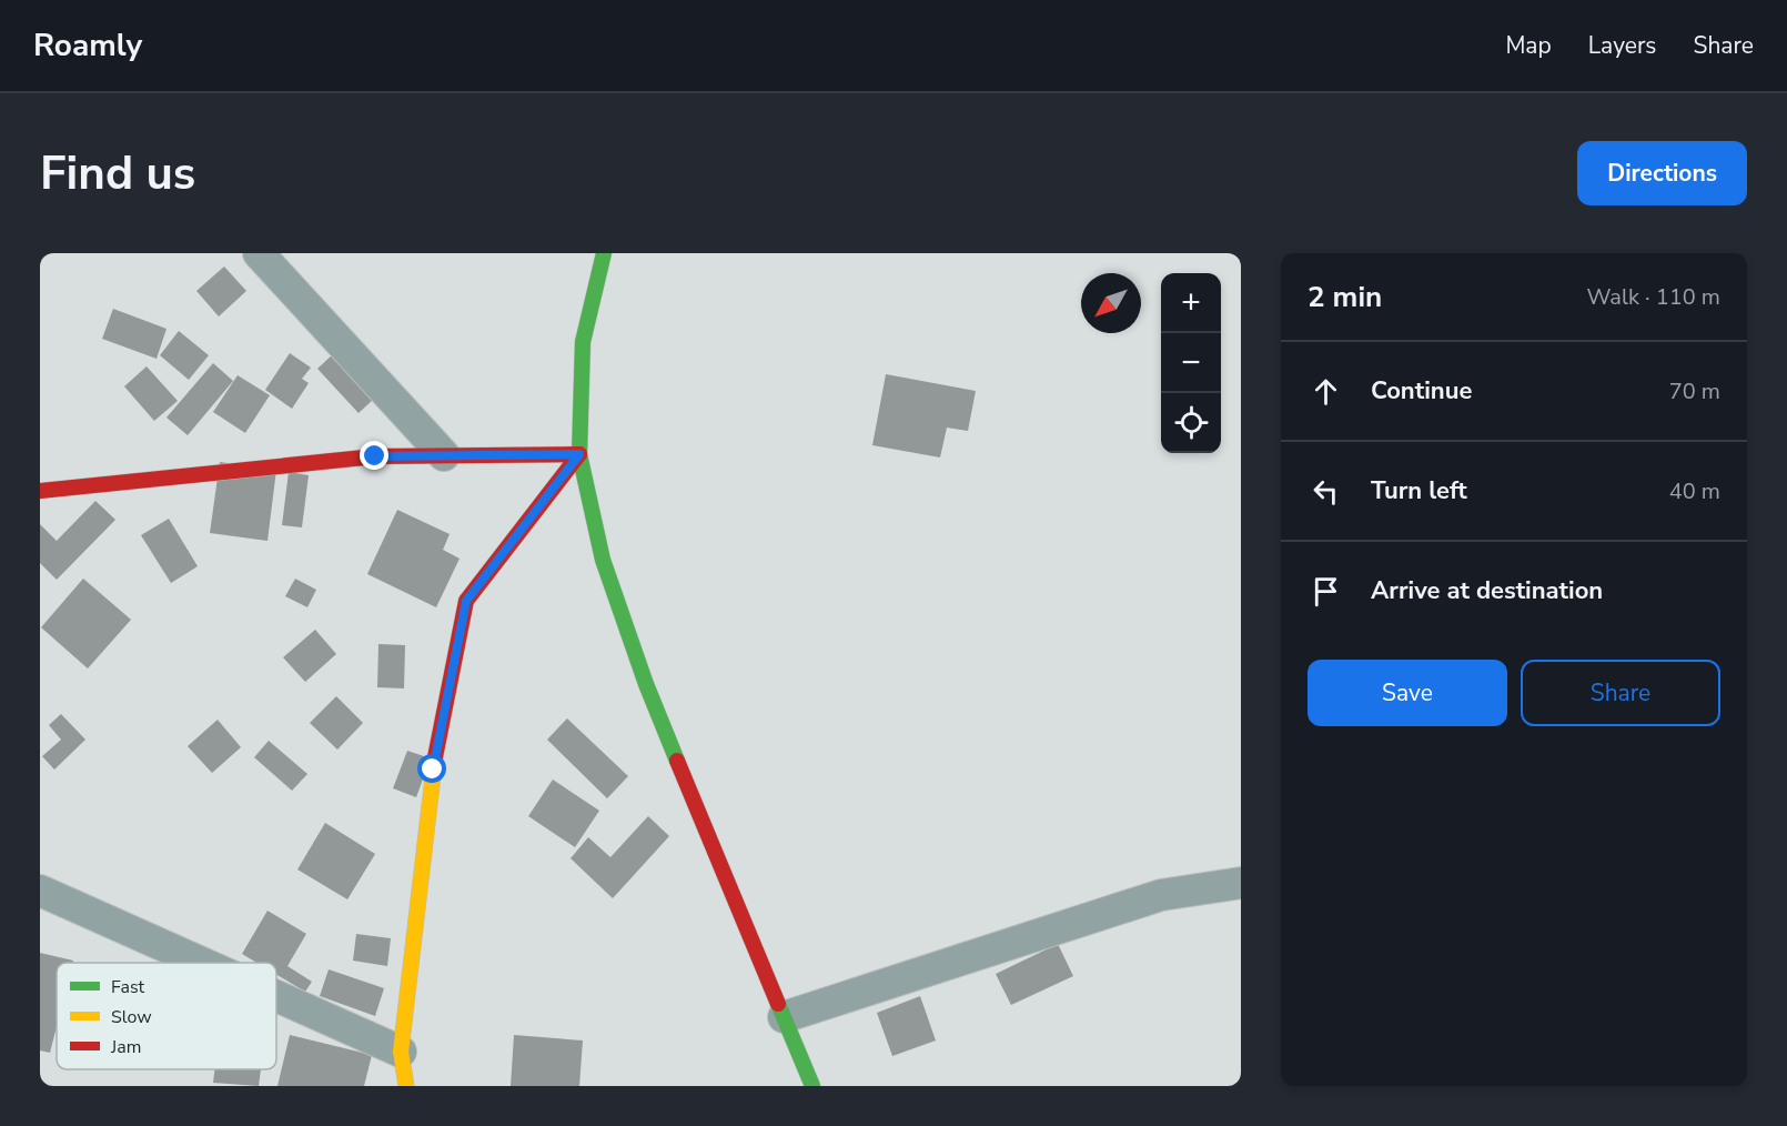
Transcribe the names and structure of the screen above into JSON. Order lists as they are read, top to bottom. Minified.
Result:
{"legend":["Fast","Slow","Jam"],"north":"bottom left","page":{"header":"Roamly","nav":["Map","Layers","Share"],"buttons":["Directions",["Save","Share"]],"title":"Find us","heading":["2 min","Walk · 110 m"],"map_buttons":["+","−"],"list":[["Continue","70 m"],["Turn left","40 m"],"Arrive at destination"]}}
